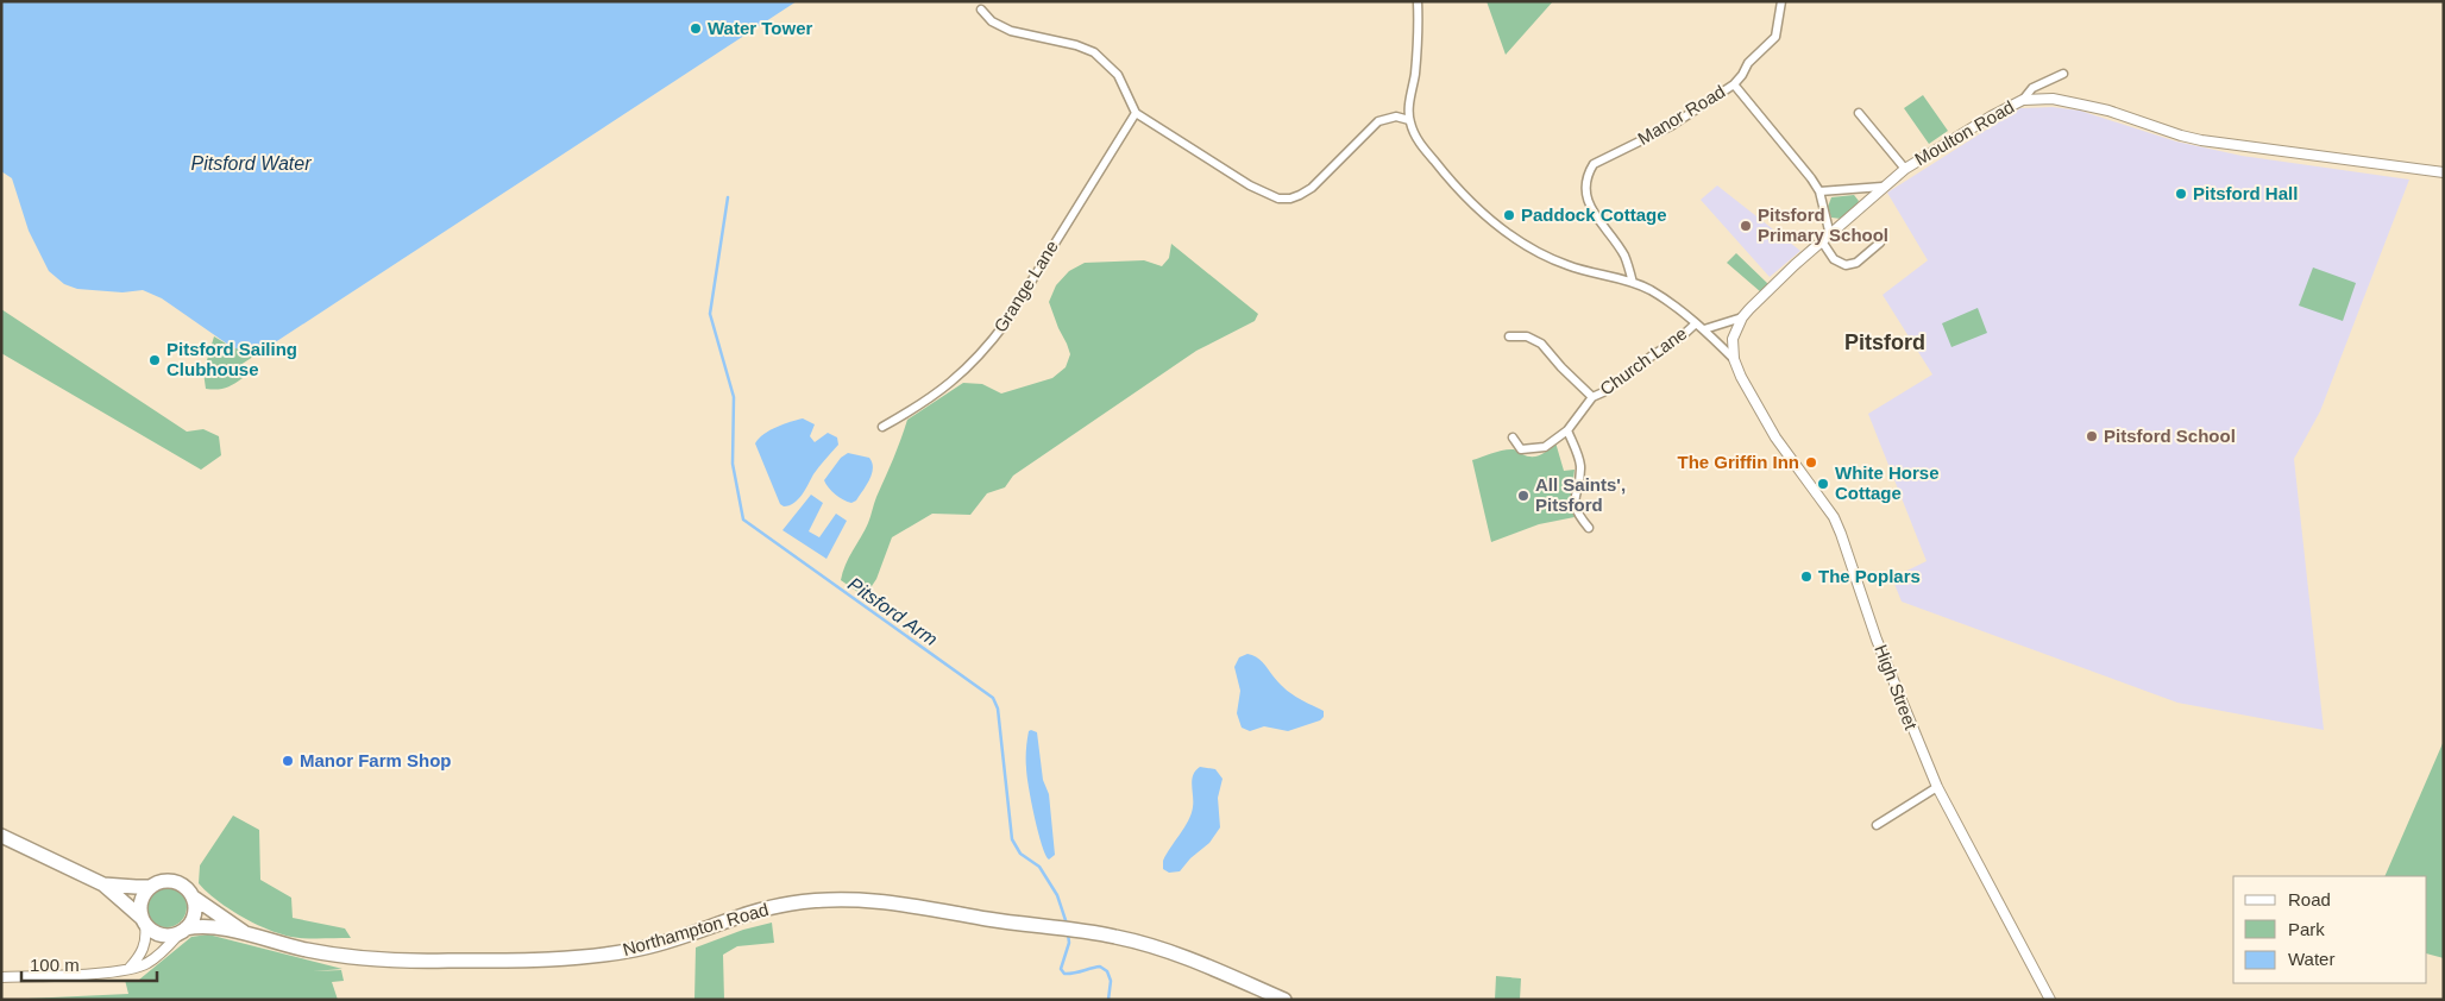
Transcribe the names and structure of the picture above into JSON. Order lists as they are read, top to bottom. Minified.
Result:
{"streets":{"highway":["Northampton Road"],"street":["Manor Road","Moulton Road","Grange Lane","Church Lane","High Street"]},"crossings":[["Manor Road","Moulton Road"],["Moulton Road","High Street"]],"districts":["Pitsford"],"water":["Pitsford Water","Pitsford Arm"],"places":["Water Tower","Pitsford Hall","Paddock Cottage","Pitsford Primary School","Pitsford Sailing Clubhouse","Pitsford School","The Griffin Inn","White Horse Cottage","All Saints', Pitsford","The Poplars","Manor Farm Shop"],"legend":["Road","Park","Water"],"scale_bar":"100 m"}
